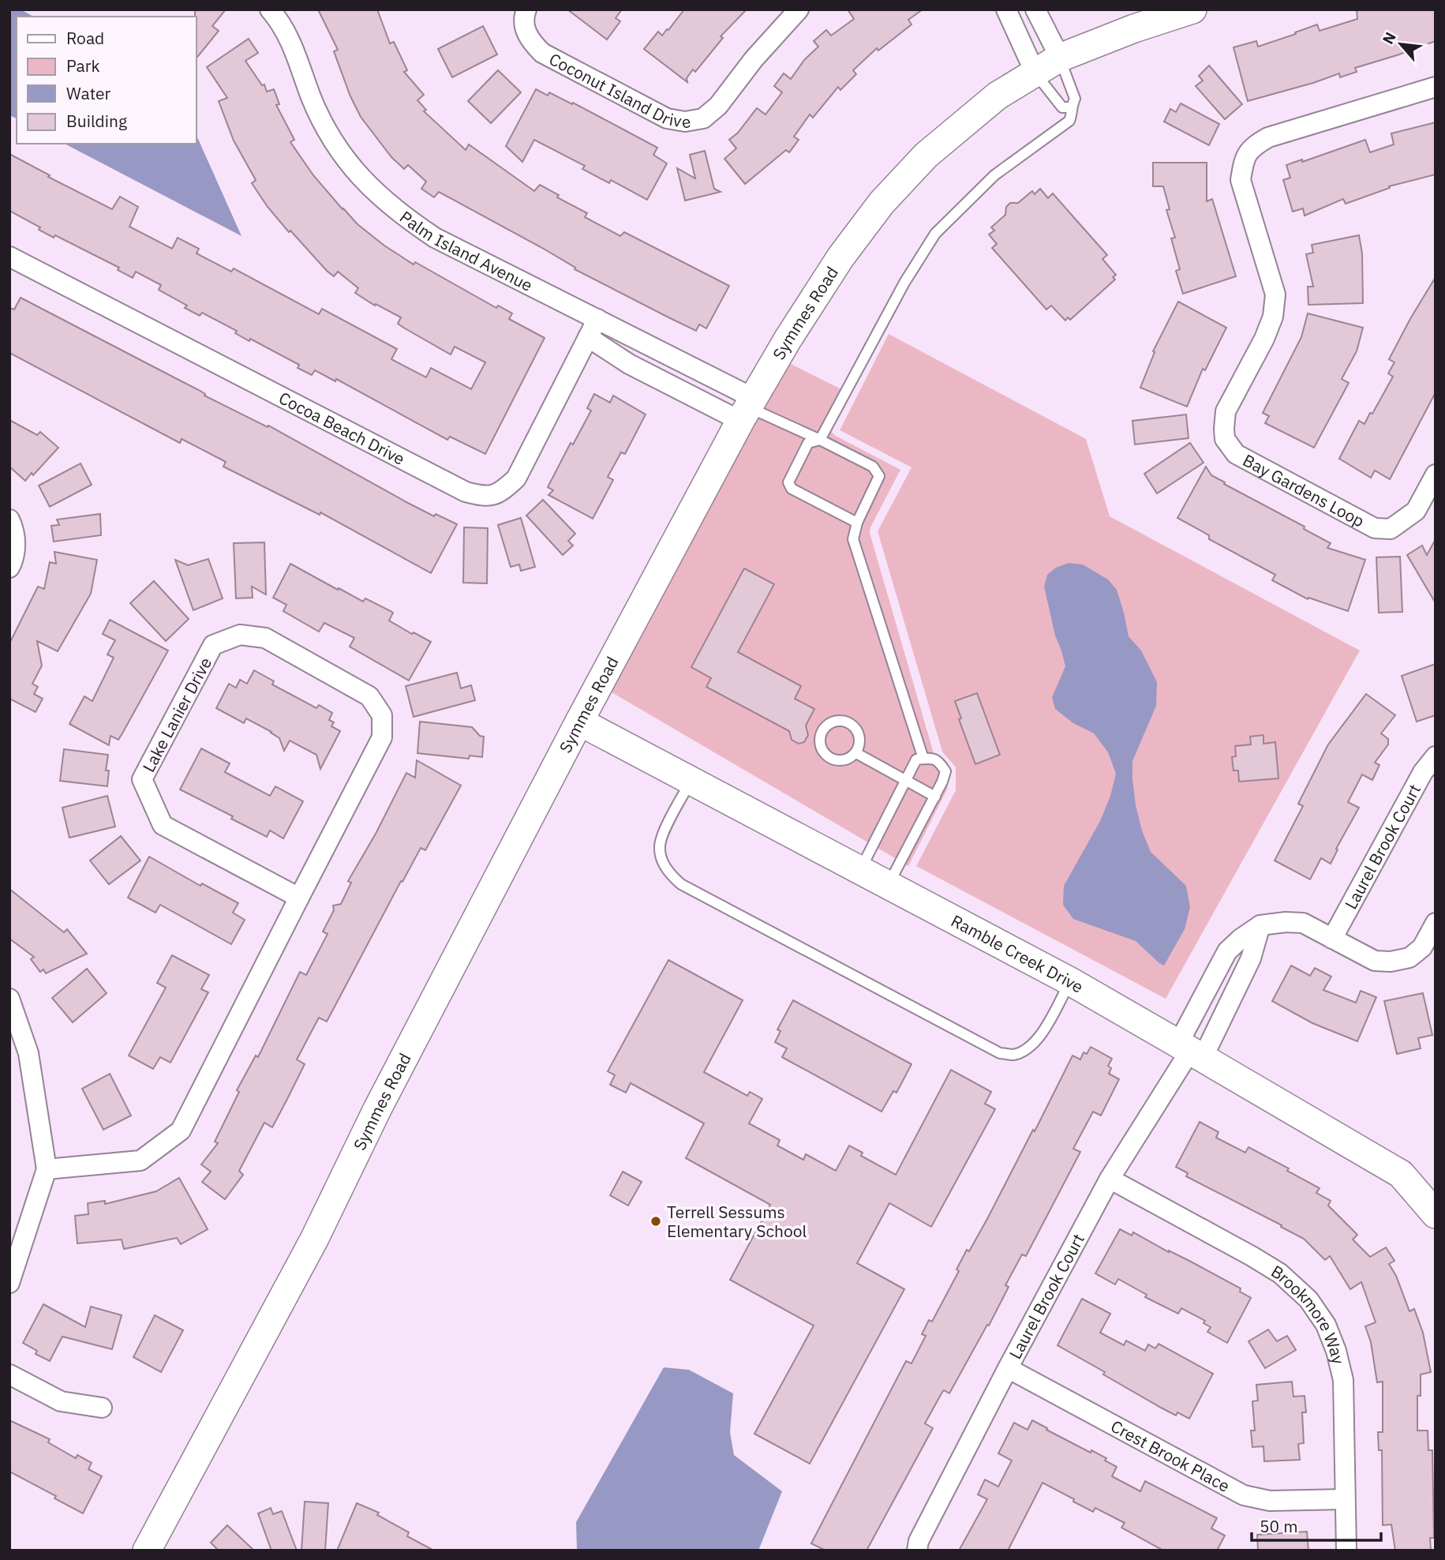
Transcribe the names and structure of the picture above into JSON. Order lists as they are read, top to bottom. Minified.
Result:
{"streets":{"street":["Coconut Island Drive","Palm Island Avenue","Symmes Road","Cocoa Beach Drive","Bay Gardens Loop","Lake Lanier Drive","Laurel Brook Court","Ramble Creek Drive","Brookmore Way","Crest Brook Place"]},"crossings":[["Palm Island Avenue","Symmes Road"],["Palm Island Avenue","Cocoa Beach Drive"],["Symmes Road","Ramble Creek Drive"],["Laurel Brook Court","Ramble Creek Drive"],["Laurel Brook Court","Brookmore Way"],["Laurel Brook Court","Crest Brook Place"],["Brookmore Way","Crest Brook Place"]],"places":["Terrell Sessums Elementary School"],"legend":["Road","Park","Water","Building"],"scale_bar":"50 m","north":"top left"}
